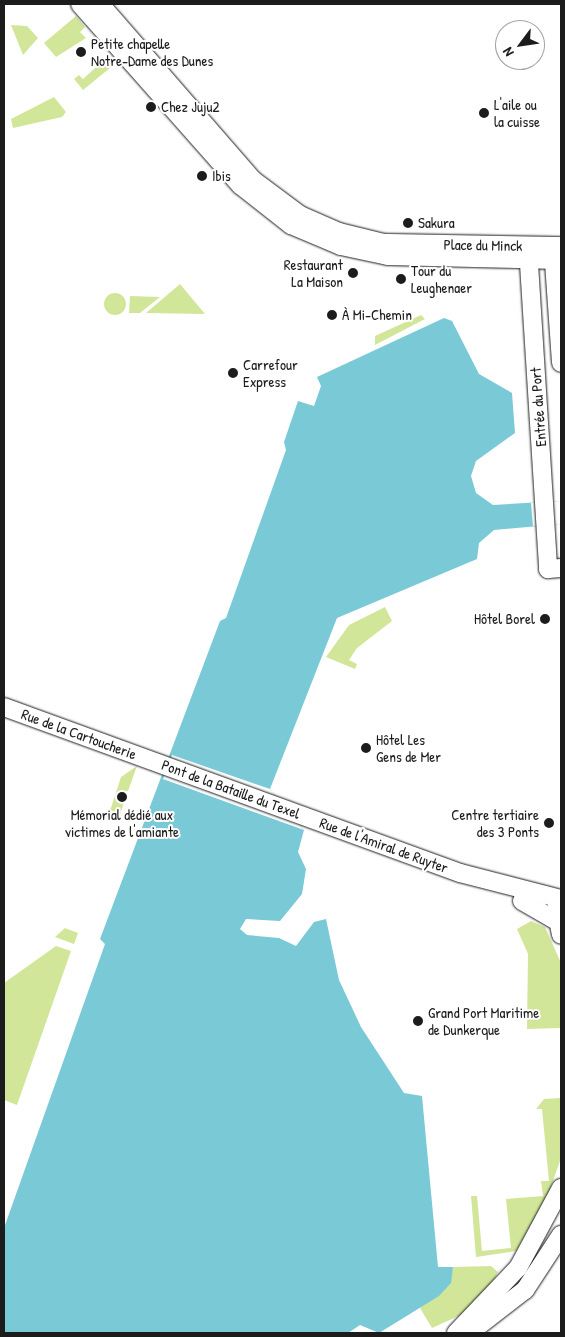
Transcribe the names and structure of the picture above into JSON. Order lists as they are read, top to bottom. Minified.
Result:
{"streets":{"main road":["Place du Minck","Entrée du Port","Rue de la Cartoucherie","Pont de la Bataille du Texel","Rue de l'Amiral de Ruyter"]},"crossings":[["Place du Minck","Entrée du Port"],["Rue de la Cartoucherie","Pont de la Bataille du Texel"],["Pont de la Bataille du Texel","Rue de l'Amiral de Ruyter"]],"places":["Petite chapelle Notre-Dame des Dunes","Chez Juju2","L'aile ou la cuisse","Ibis","Sakura","Restaurant La Maison","Tour du Leughenaer","À Mi-Chemin","Carrefour Express","Hôtel Borel","Hôtel Les Gens de Mer","Mémorial dédié aux victimes de l'amiante","Centre tertiaire des 3 Ponts","Grand Port Maritime de Dunkerque"],"north":"bottom left"}
